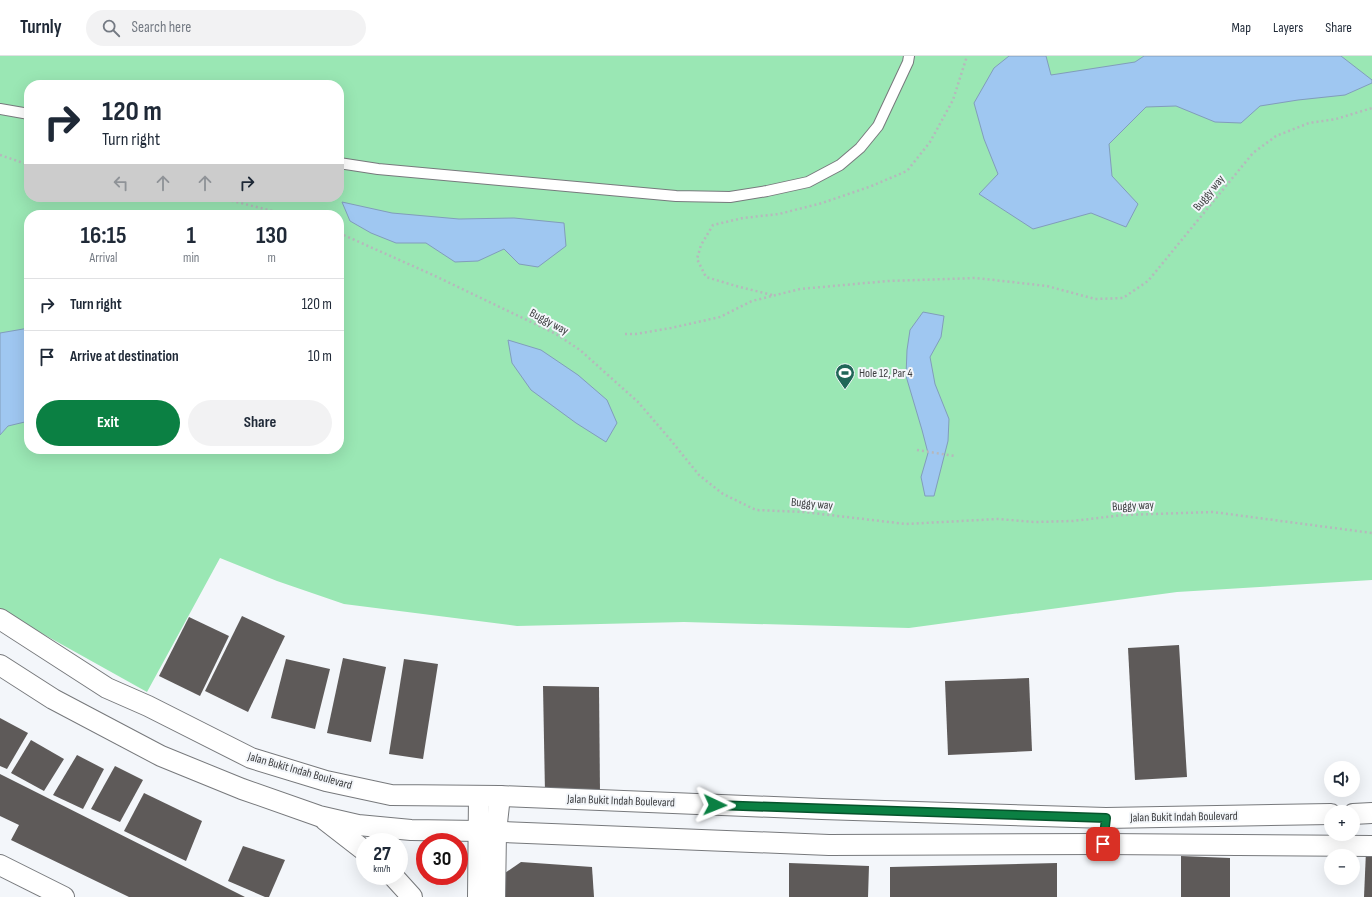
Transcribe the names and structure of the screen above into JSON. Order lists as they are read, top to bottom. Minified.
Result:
{"streets":{"street":["Jalan Bukit Indah Boulevard"],"path":["Buggy way"]},"places":{"sports":["Hole 12, Par 4"]},"page":{"header":"Turnly","search":"Search here","nav":["Map","Layers","Share"],"turn":["120 m","Turn right"],"eta":["16:15","Arrival","1","min","130","m"],"list":[{"name":"Turn right","value":"120 m"},{"name":"Arrive at destination","value":"10 m"}],"buttons":["Exit","Share"],"map_buttons":["+","−"],"speed":"27 km/h","limit":"30"}}
